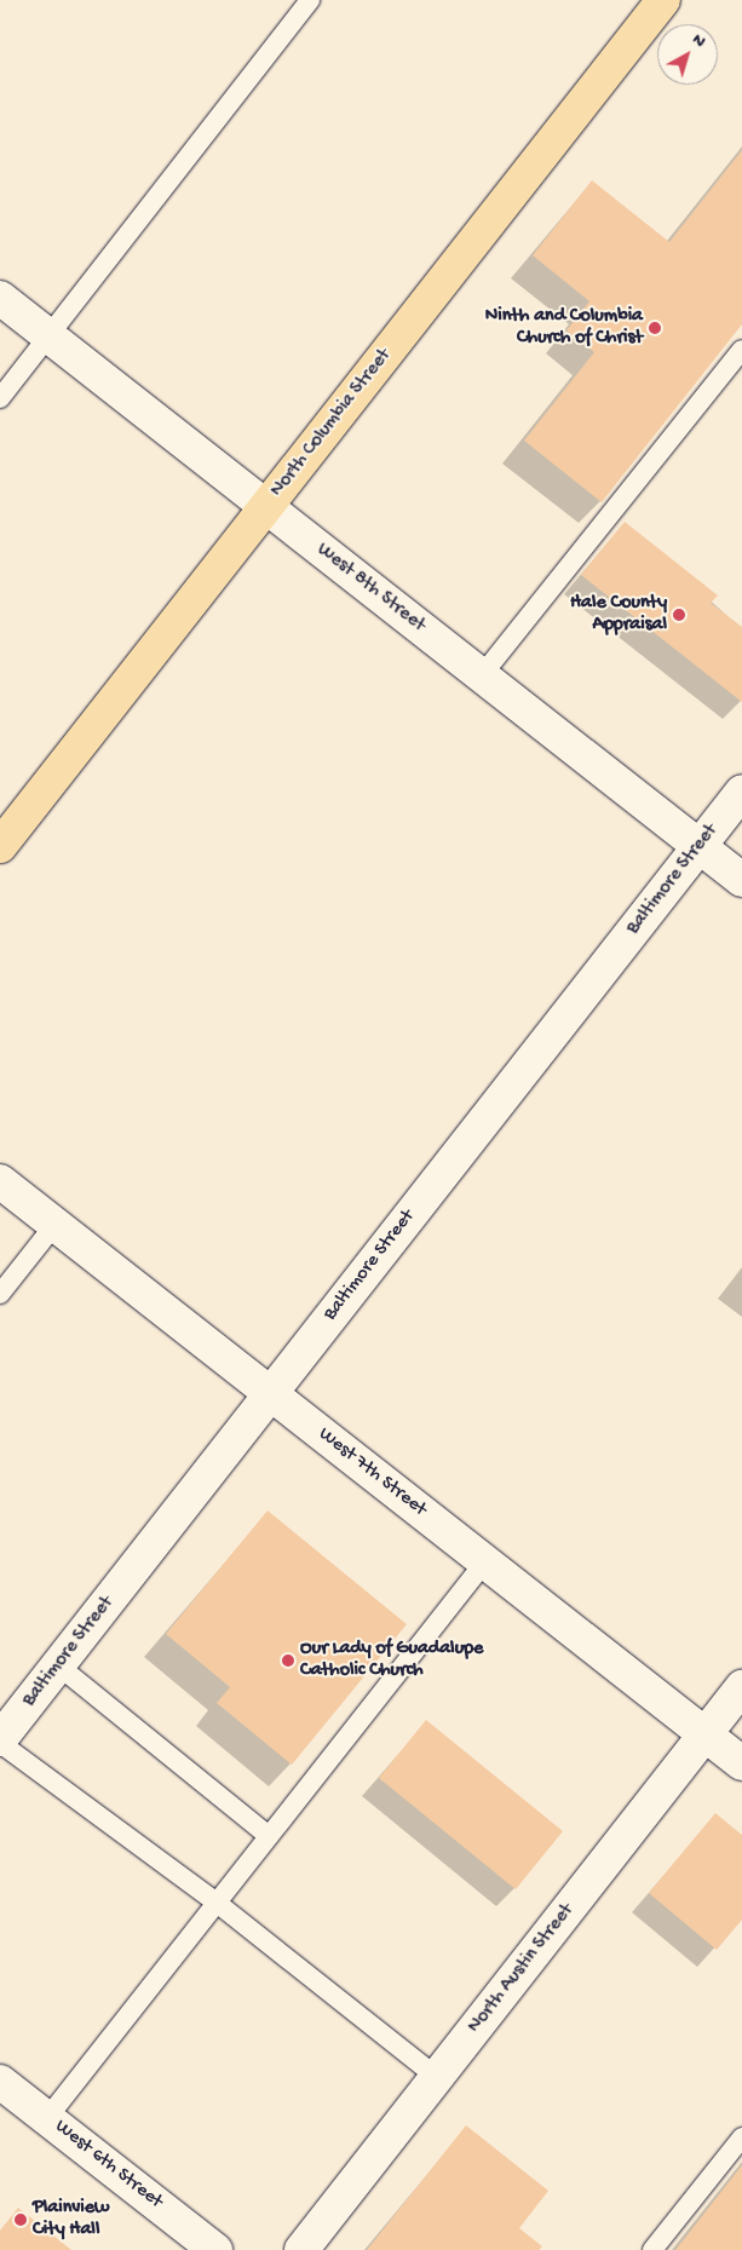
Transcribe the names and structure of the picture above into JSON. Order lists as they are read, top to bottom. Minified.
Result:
{"streets":{"main road":["North Columbia Street"],"street":["West 8th Street","Baltimore Street","West 7th Street","North Austin Street","West 6th Street"]},"crossings":[["North Columbia Street","West 8th Street"],["West 8th Street","Baltimore Street"],["Baltimore Street","West 7th Street"],["West 7th Street","North Austin Street"]],"places":["Ninth and Columbia Church of Christ","Hale County Appraisal","Our Lady of Guadalupe Catholic Church","Plainview City Hall"],"north":"top right"}
